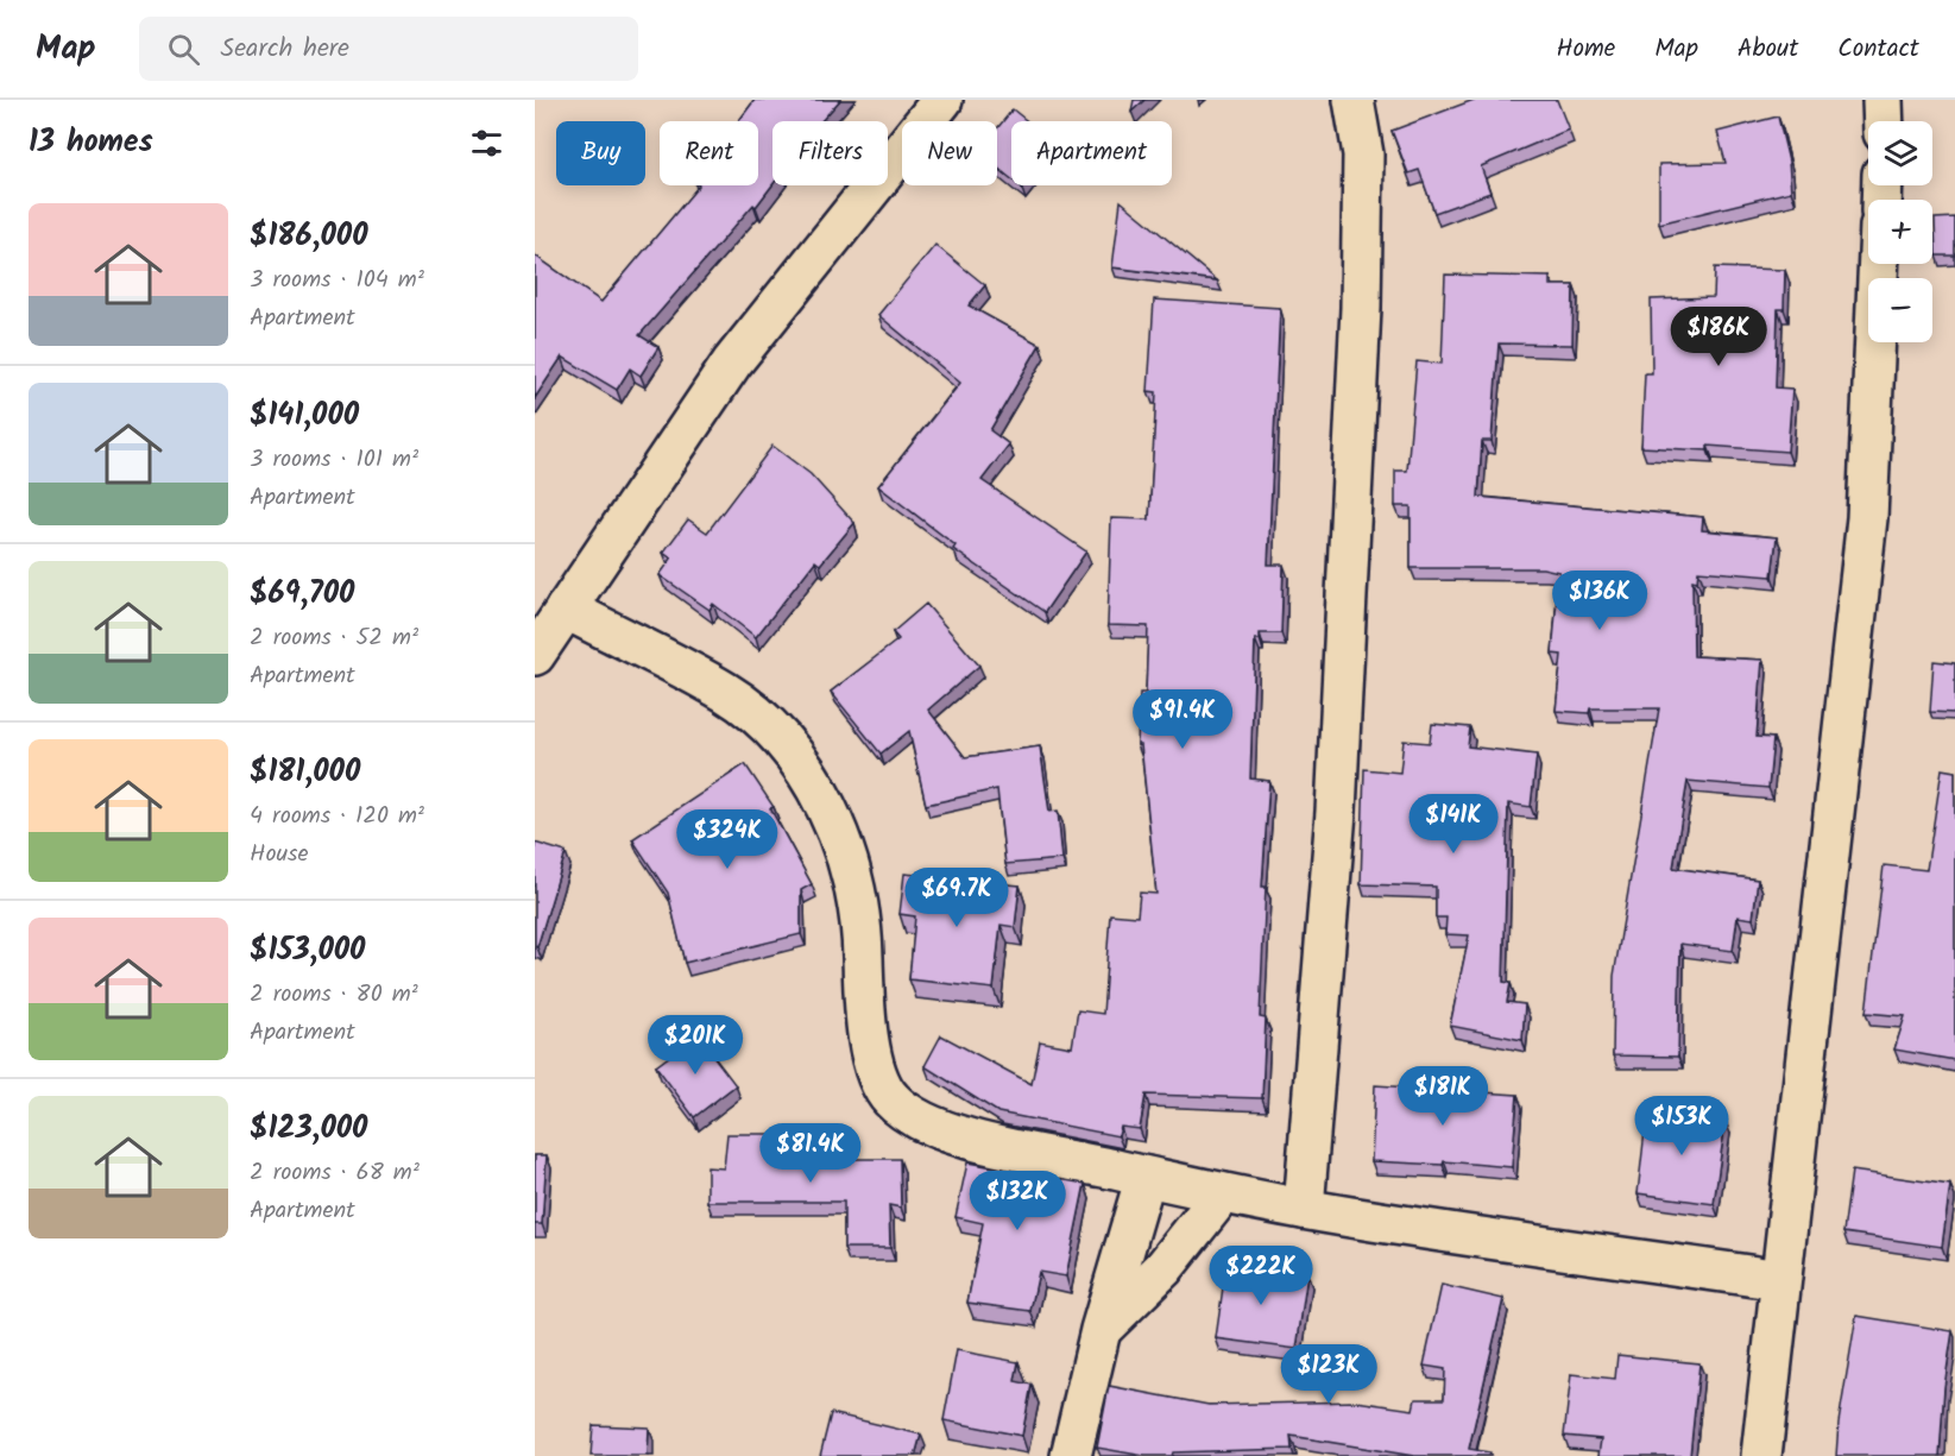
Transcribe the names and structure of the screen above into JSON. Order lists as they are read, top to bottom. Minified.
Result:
{"page":{"header":"Map","search":"Search here","nav":["Home","Map","About","Contact"],"heading":"13 homes","map_buttons":["+","−"],"chip":["Buy","Rent","Filters","New","Apartment"],"list":[{"name":"$186,000","note":"3 rooms · 104 m² · Apartment"},{"name":"$141,000","note":"3 rooms · 101 m² · Apartment"},{"name":"$69,700","note":"2 rooms · 52 m² · Apartment"},{"name":"$181,000","note":"4 rooms · 120 m² · House"},{"name":"$153,000","note":"2 rooms · 80 m² · Apartment"},{"name":"$123,000","note":"2 rooms · 68 m² · Apartment"}],"price":["$186K","$136K","$91.4K","$141K","$324K","$69.7K","$201K","$181K","$153K","$81.4K","$132K","$222K","$123K"]}}
